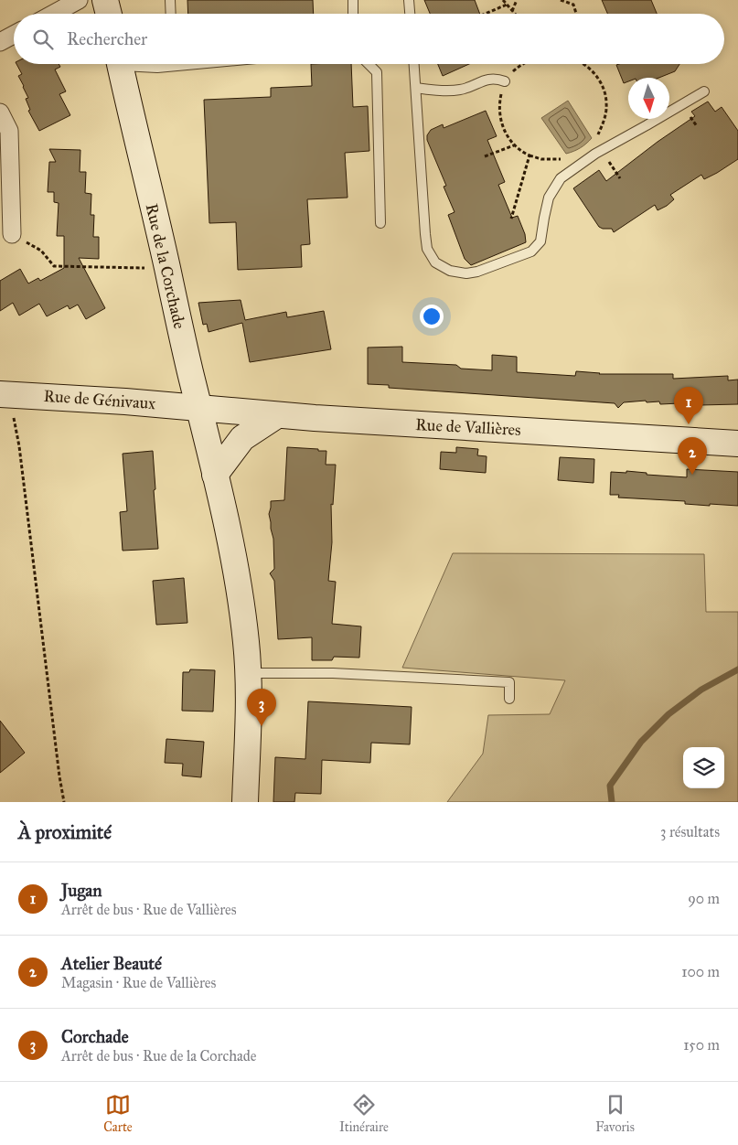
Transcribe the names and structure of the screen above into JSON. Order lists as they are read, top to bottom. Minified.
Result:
{"streets":{"main road":["Rue de la Corchade","Rue de Génivaux","Rue de Vallières"]},"crossings":[["Rue de la Corchade","Rue de Génivaux"],["Rue de la Corchade","Rue de Vallières"],["Rue de Génivaux","Rue de Vallières"]],"north":"bottom","page":{"search":"Rechercher","pins":["1","2","3"],"heading":["À proximité","3 résultats"],"list":[{"mark":"1","name":"Jugan","note":"Arrêt de bus · Rue de Vallières","value":"90 m"},{"mark":"2","name":"Atelier Beauté","note":"Magasin · Rue de Vallières","value":"100 m"},{"mark":"3","name":"Corchade","note":"Arrêt de bus · Rue de la Corchade","value":"150 m"}],"nav":["Carte","Itinéraire","Favoris"]}}
